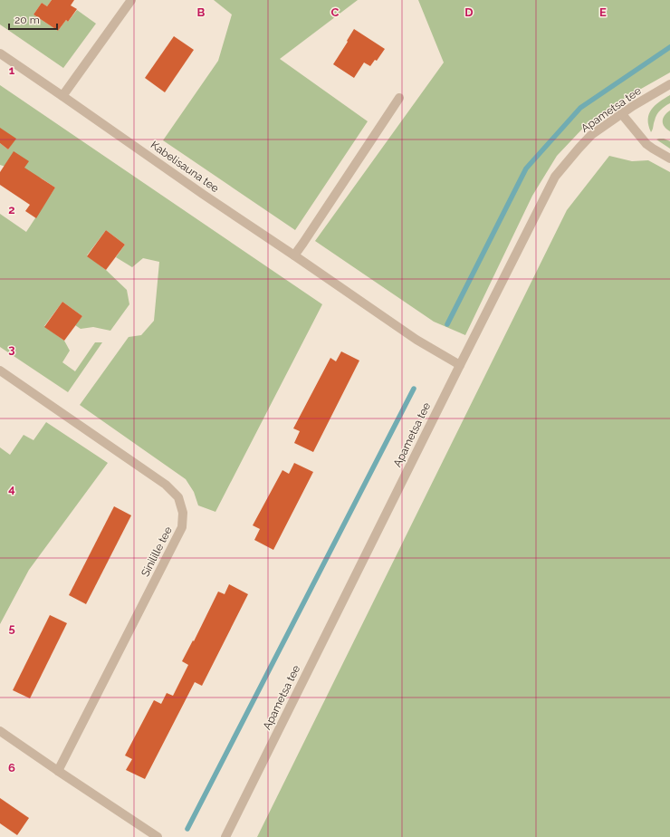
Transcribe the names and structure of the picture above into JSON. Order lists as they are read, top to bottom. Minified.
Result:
{"streets":{"street":["Apametsa tee","Kabelisauna tee","Sinilille tee"]},"crossings":[["Apametsa tee","Kabelisauna tee"]],"scale_bar":"20 m","grid":{"columns":["B","C","D","E"],"rows":["1","2","3","4","5","6"]}}
